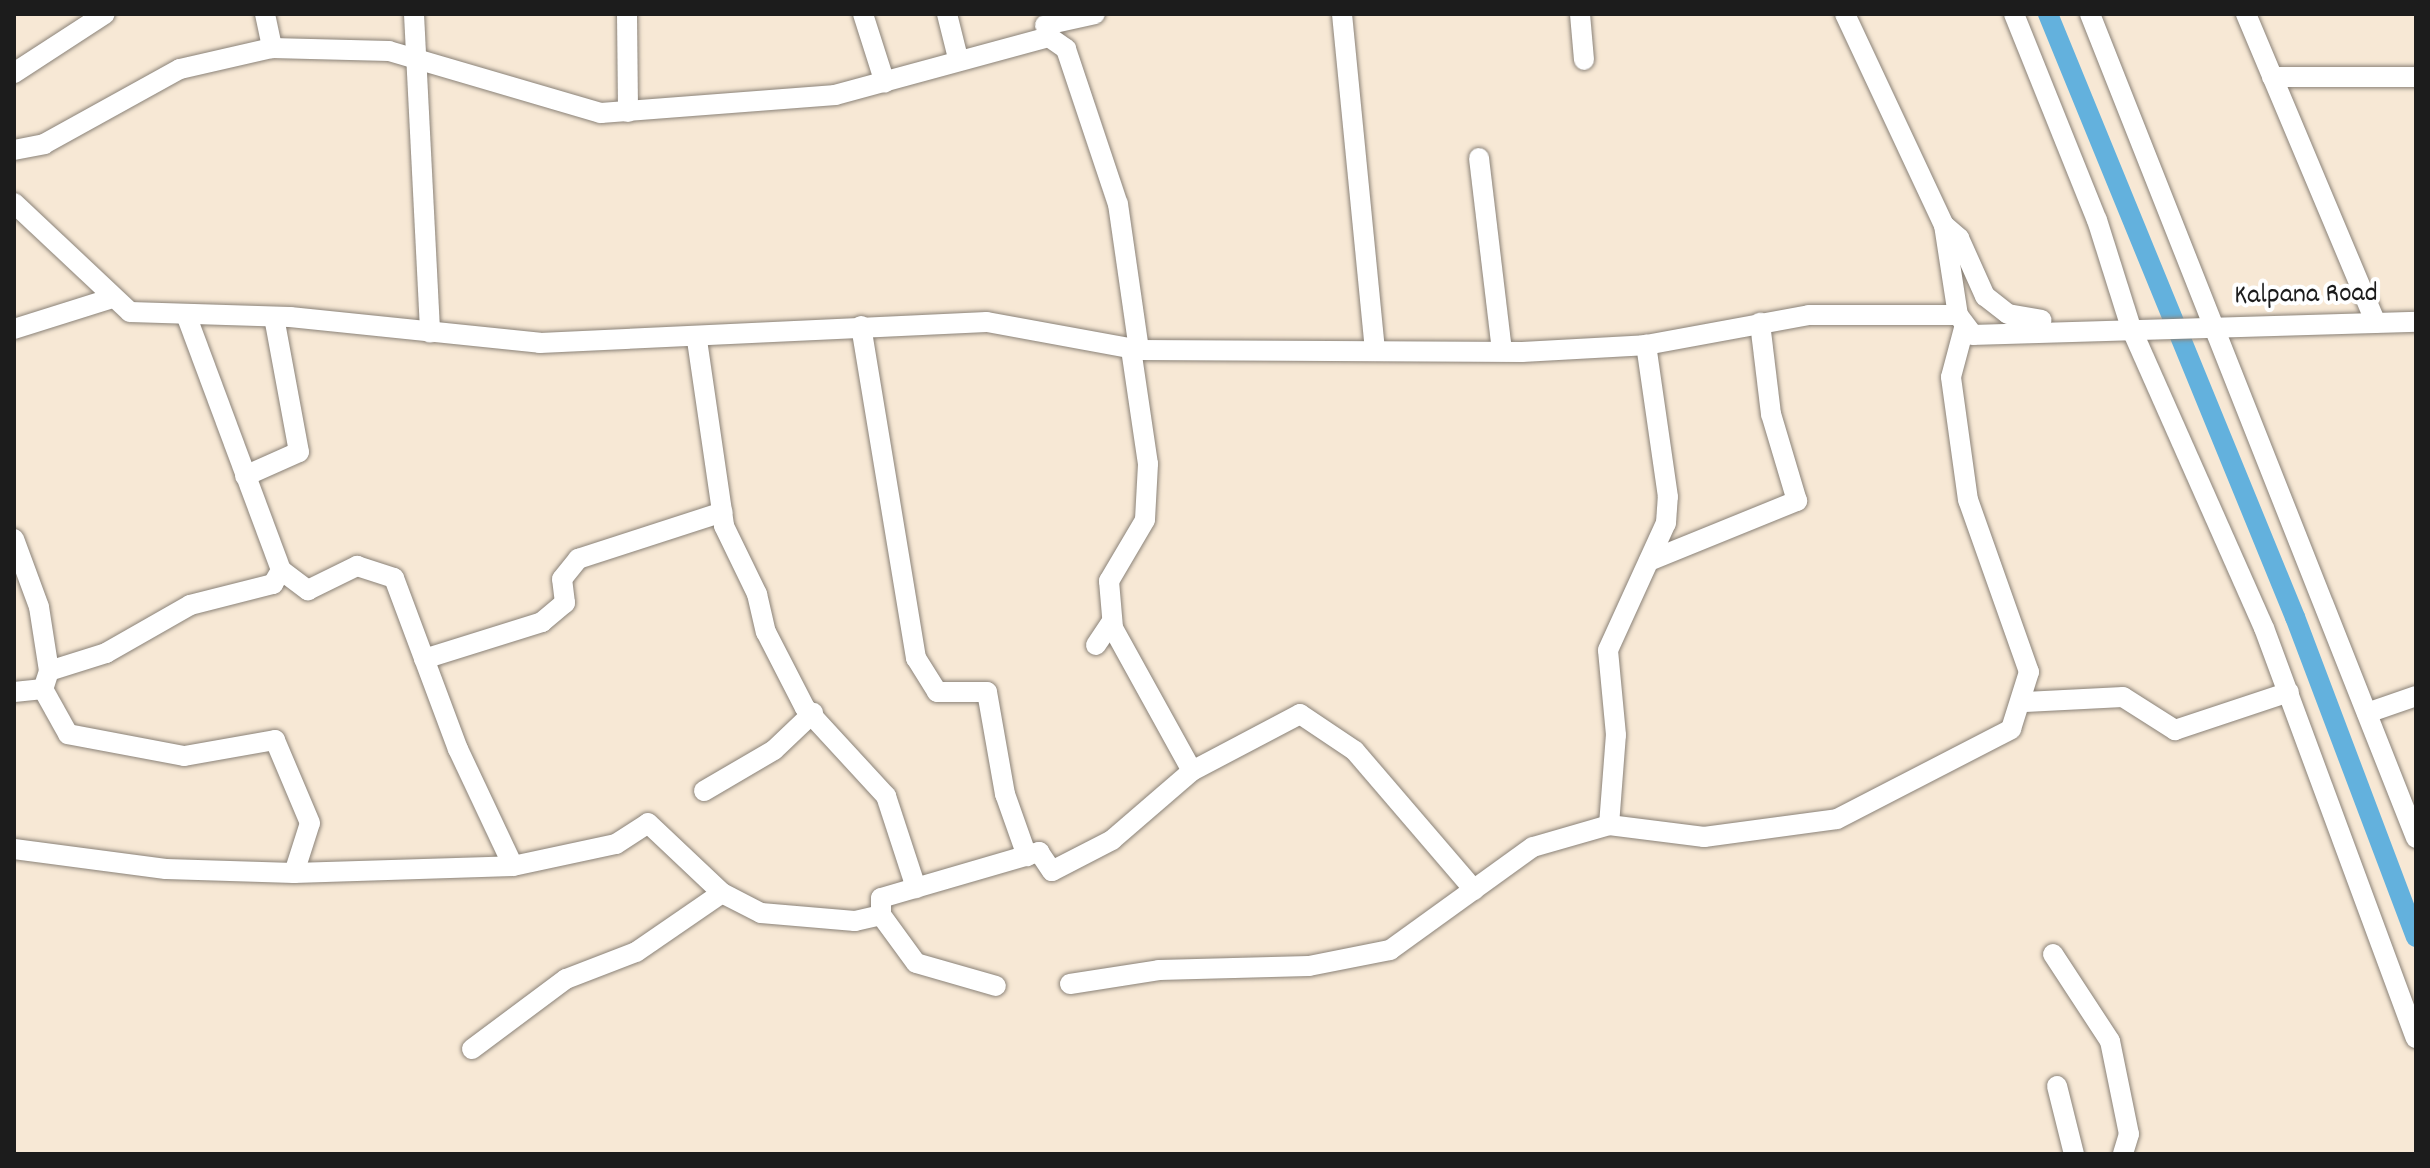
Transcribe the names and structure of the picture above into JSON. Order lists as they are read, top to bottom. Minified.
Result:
{"streets":{"street":["Kalpana Road"]}}
